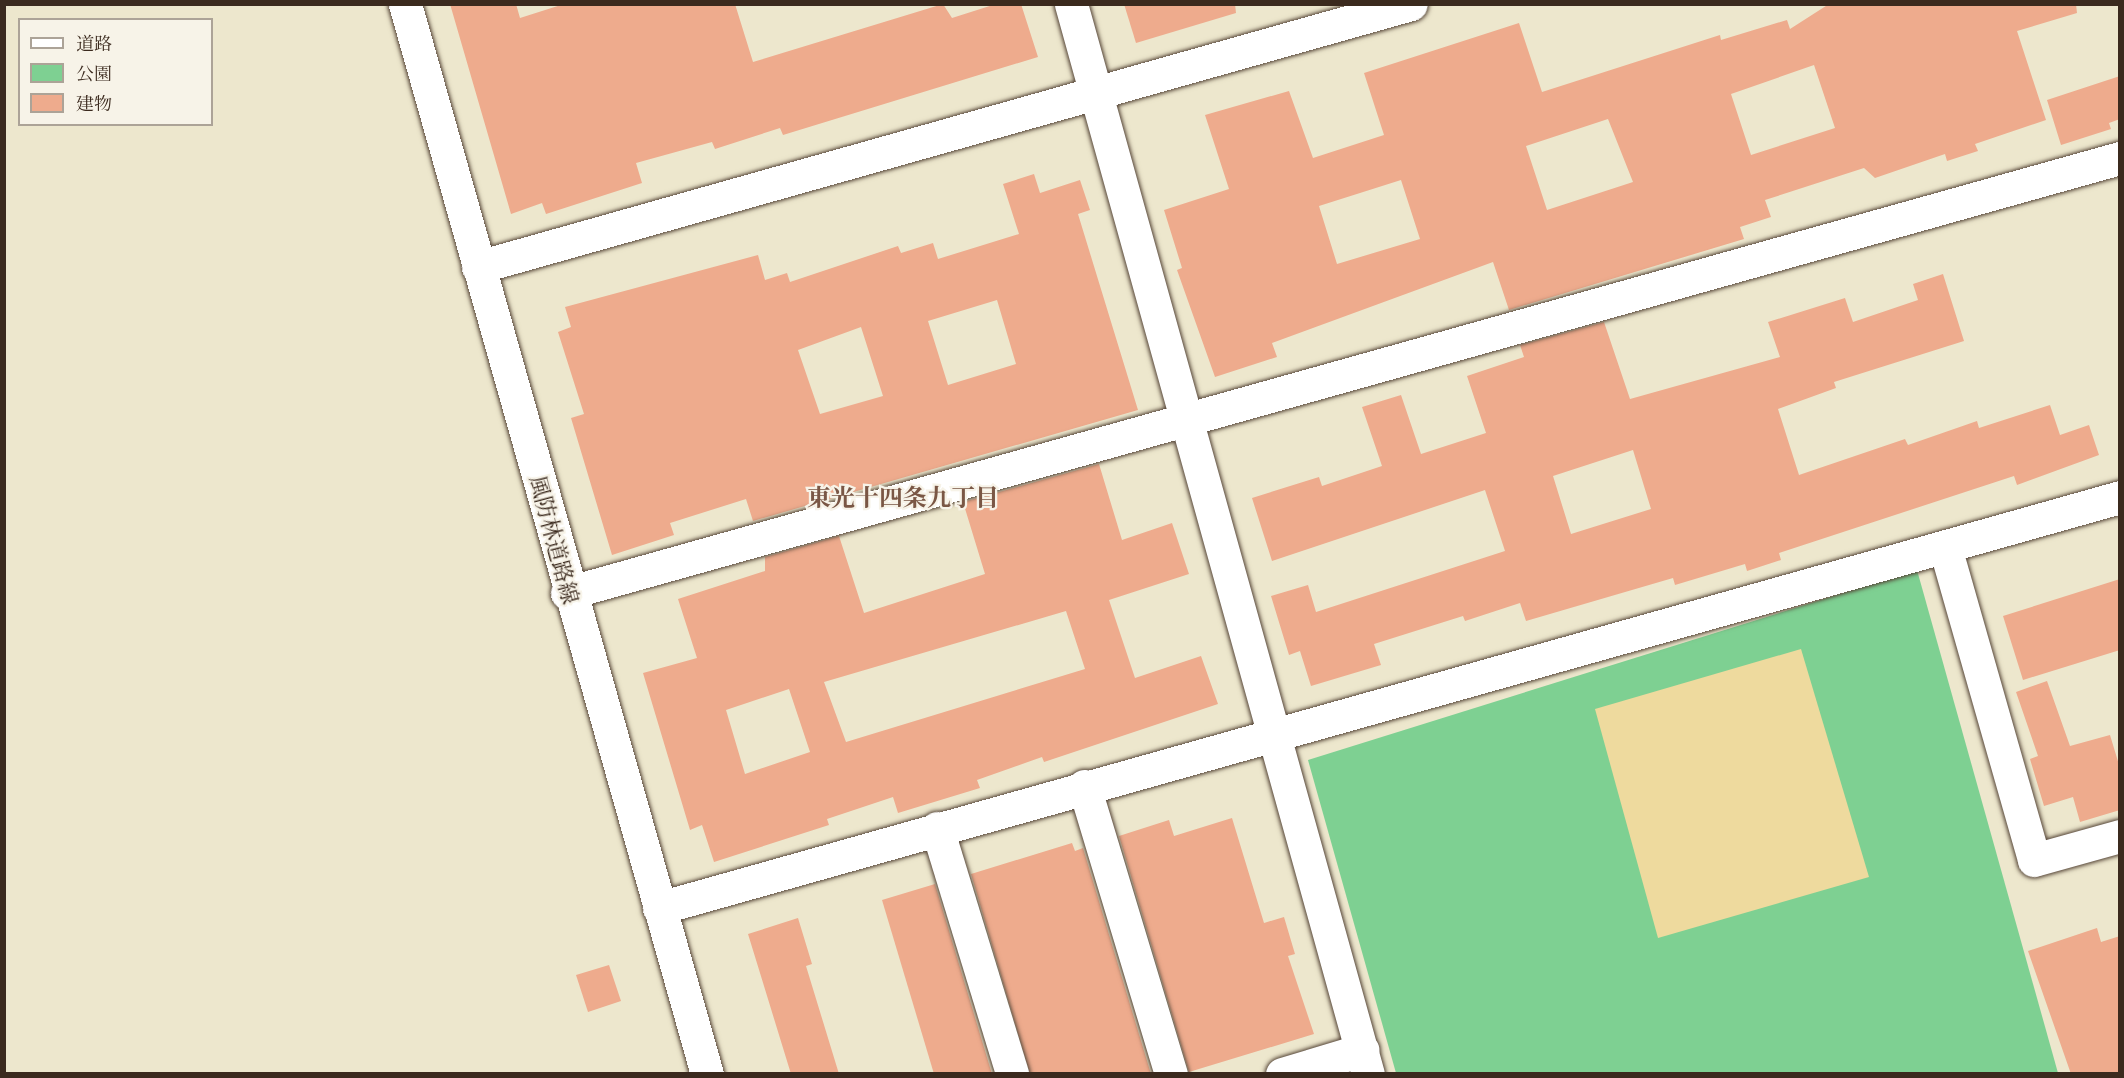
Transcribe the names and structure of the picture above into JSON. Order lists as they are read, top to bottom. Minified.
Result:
{"streets":{"street":["風防林道路線"]},"districts":["東光十四条九丁目"],"legend":["道路","公園","建物"]}
